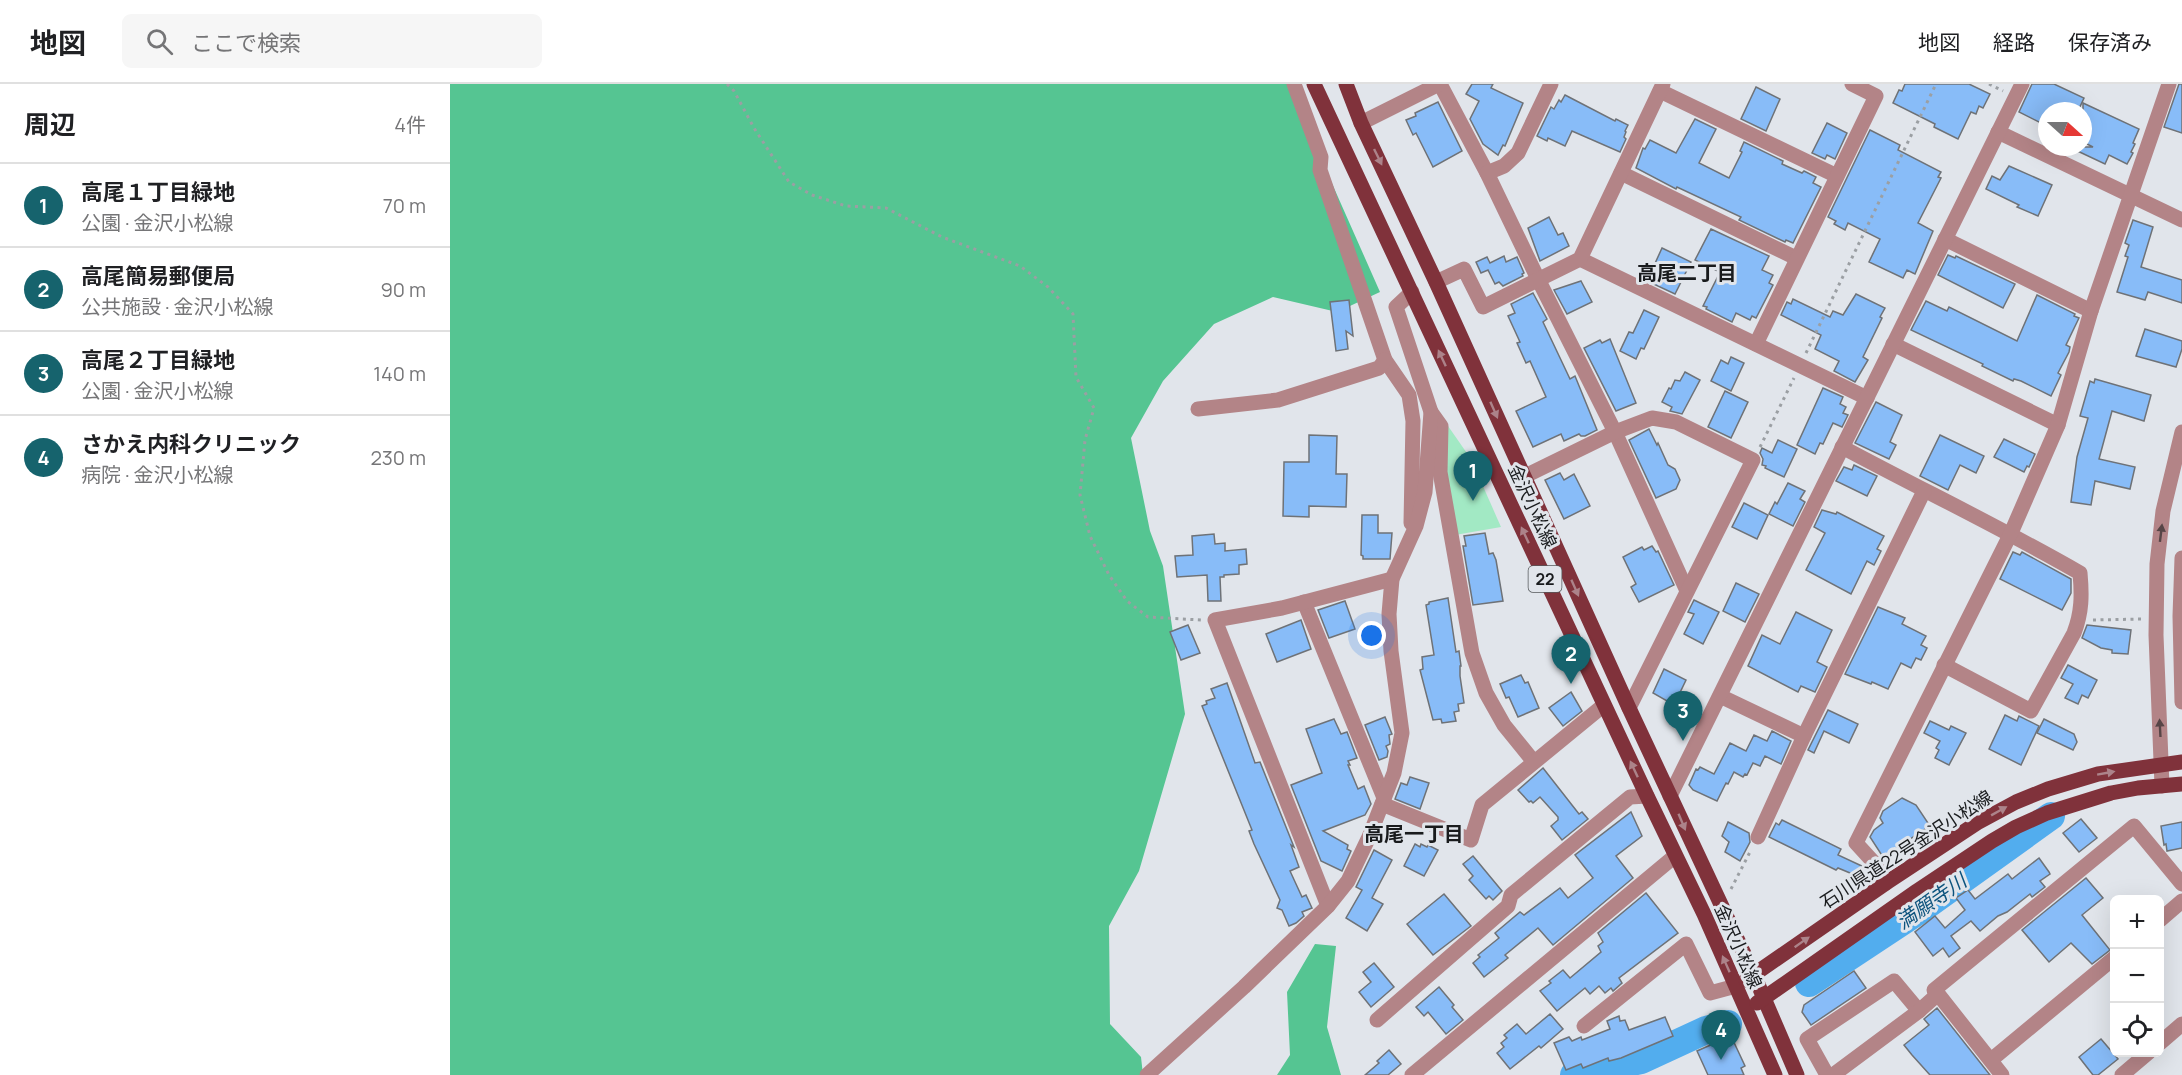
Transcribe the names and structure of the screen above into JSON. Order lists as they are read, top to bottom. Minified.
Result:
{"streets":{"main road":["金沢小松線","22","石川県道22号金沢小松線"]},"crossings":[["金沢小松線","石川県道22号金沢小松線"]],"districts":["高尾二丁目","高尾一丁目"],"water":["満願寺川"],"north":"right","page":{"header":"地図","search":"ここで検索","nav":["地図","経路","保存済み"],"heading":["周辺","4件"],"list":[{"mark":"1","name":"高尾１丁目緑地","note":"公園 · 金沢小松線","value":"70 m"},{"mark":"2","name":"高尾簡易郵便局","note":"公共施設 · 金沢小松線","value":"90 m"},{"mark":"3","name":"高尾２丁目緑地","note":"公園 · 金沢小松線","value":"140 m"},{"mark":"4","name":"さかえ内科クリニック","note":"病院 · 金沢小松線","value":"230 m"}],"pins":["1","2","3","4"],"map_buttons":["+","−"]}}
